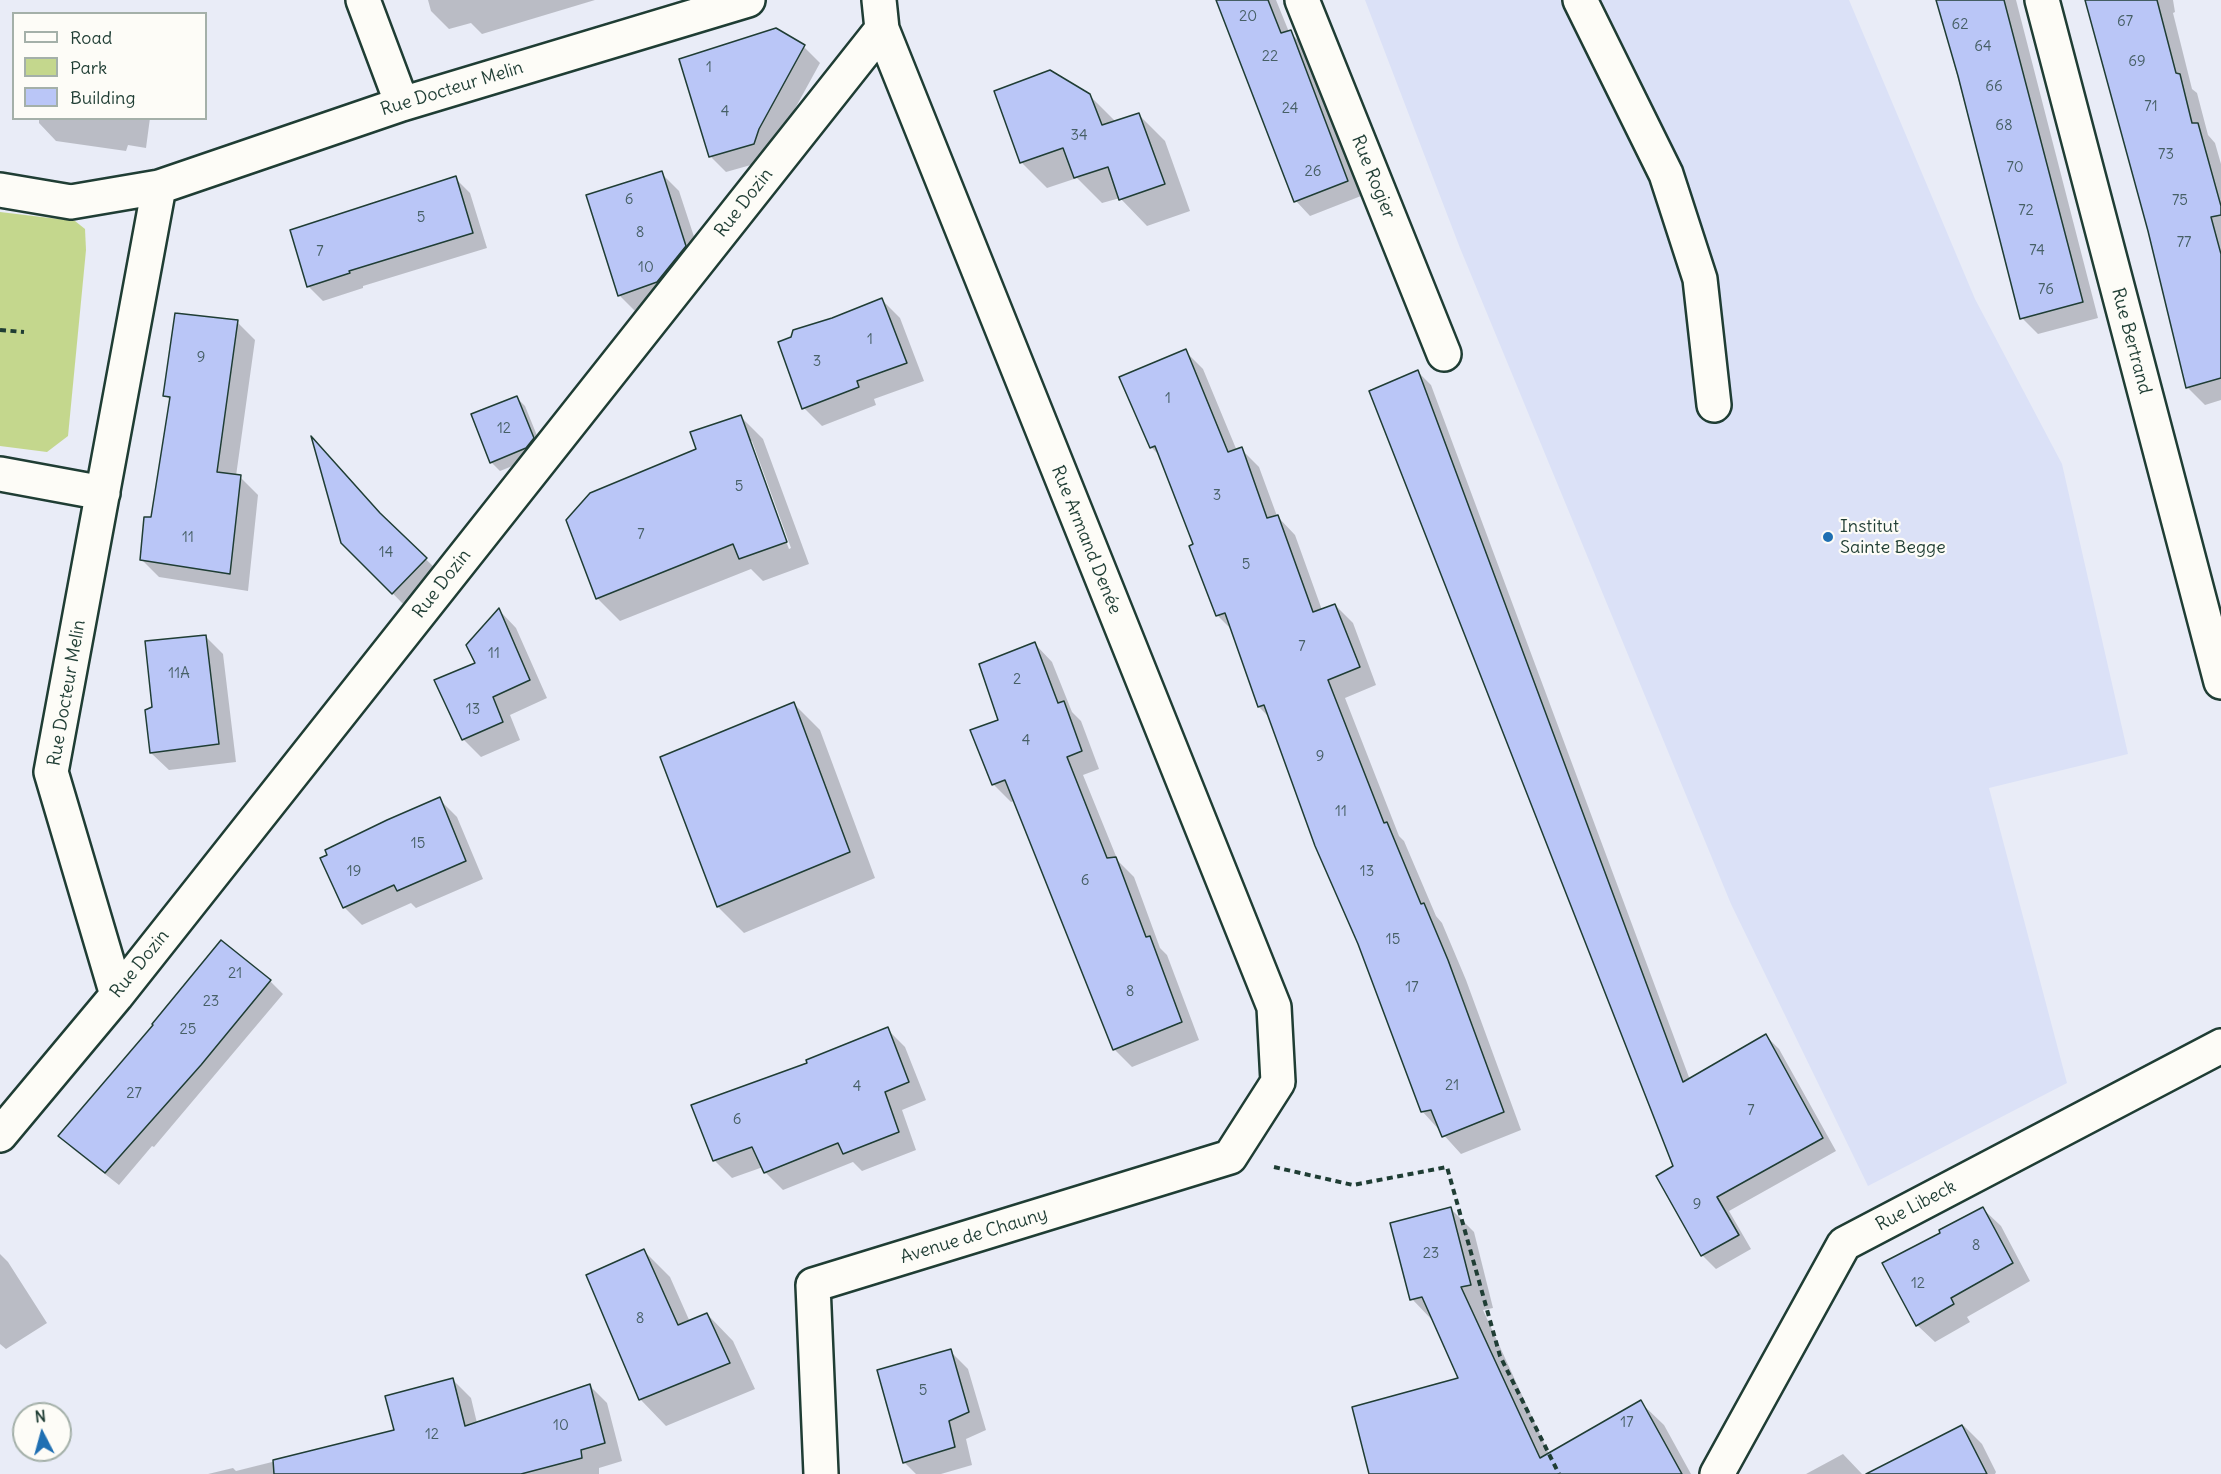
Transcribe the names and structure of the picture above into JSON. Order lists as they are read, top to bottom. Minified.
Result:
{"streets":{"street":["Rue Docteur Melin","Rue Rogier","Rue Dozin","Rue Bertrand","Rue Armand Denée","Rue Libeck","Avenue de Chauny"]},"crossings":[["Rue Docteur Melin","Rue Dozin"],["Rue Dozin","Rue Armand Denée"],["Rue Armand Denée","Avenue de Chauny"]],"places":["Institut Sainte Begge"],"house_numbers":["20","67","62","64","22","69","1","66","71","24","4","68","34","73","70","26","6","75","72","5","8","77","74","7","10","76","1","9","3","1","12","5","3","7","11","14","5","7","11","11A","2","13","4","9","11","15","19","13","6","15","21","17","8","23","25","21","4","27","7","6","9","8","23","12","8","5","17","10","12"],"legend":["Road","Park","Building"],"north":"top"}
